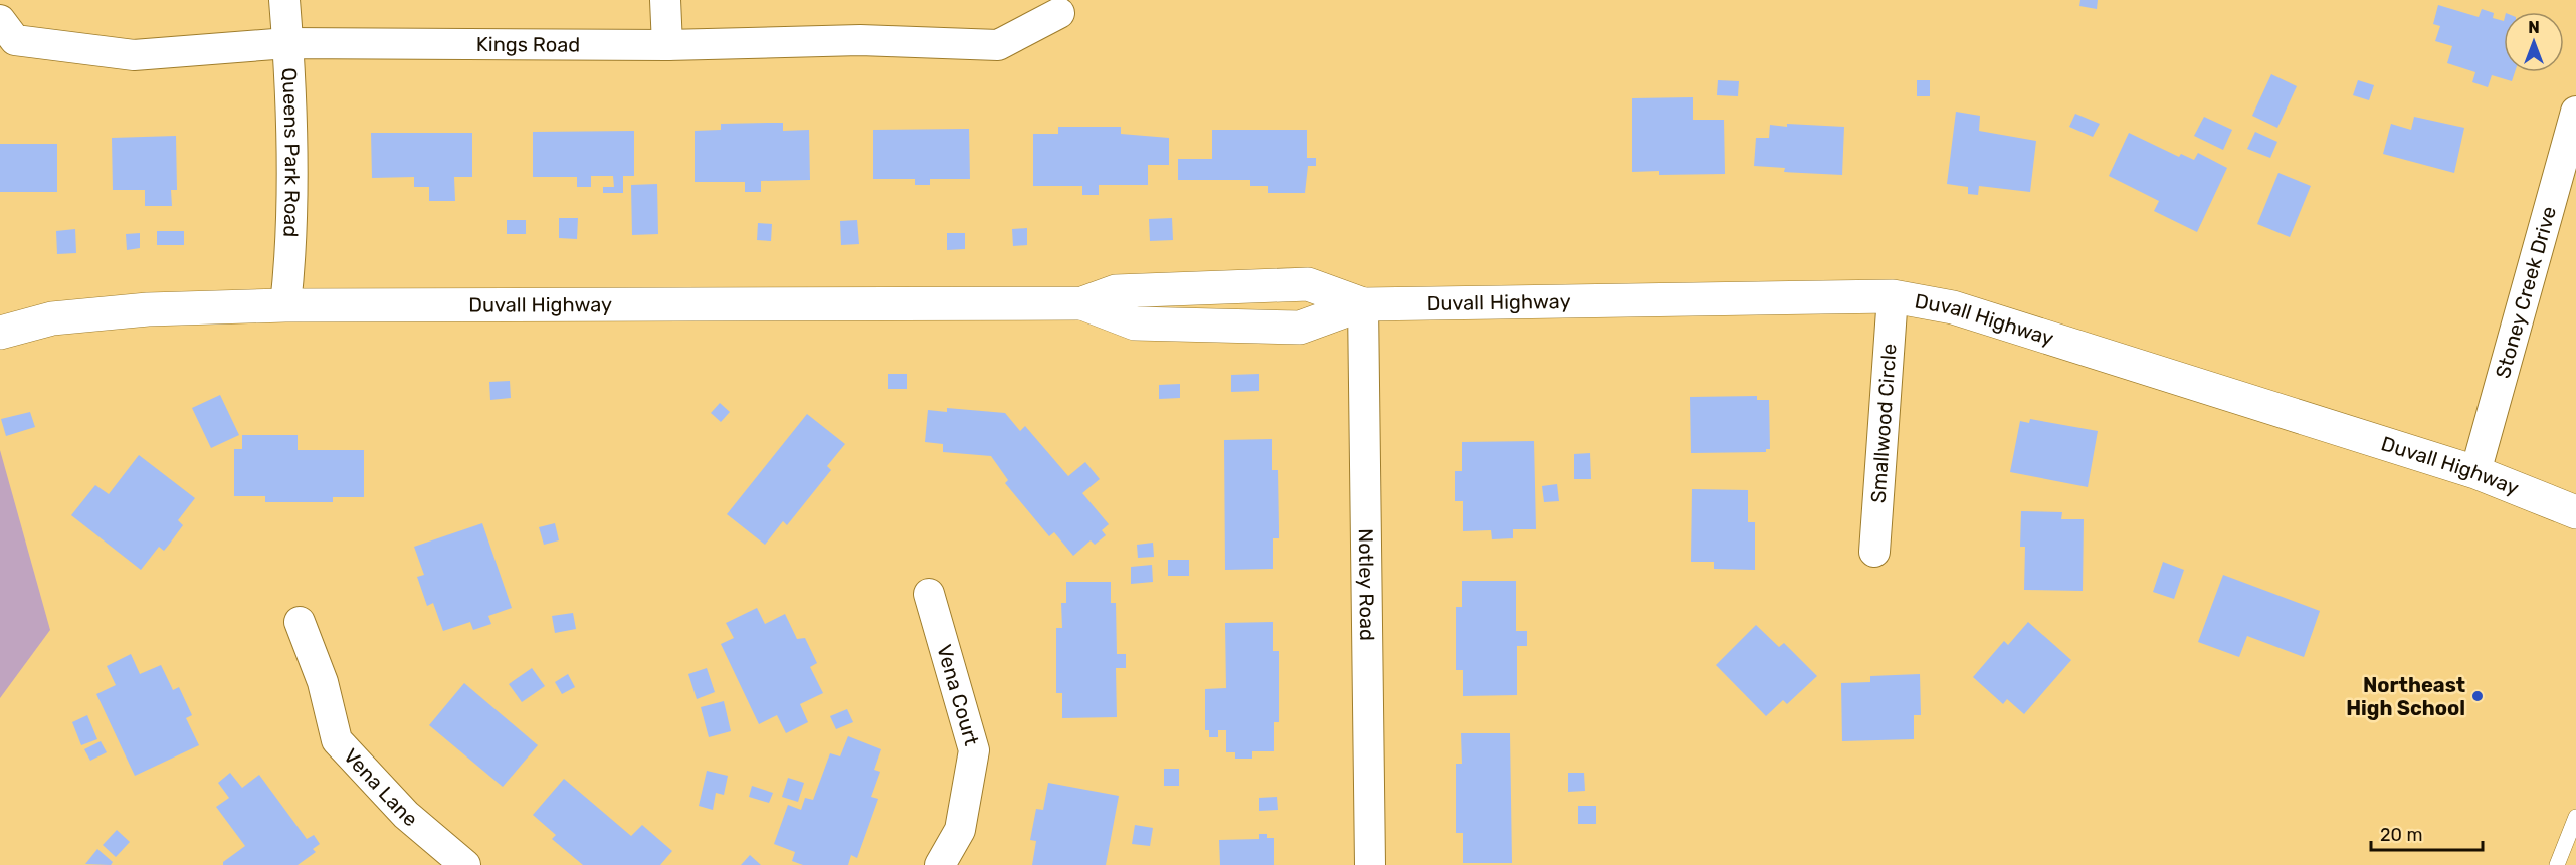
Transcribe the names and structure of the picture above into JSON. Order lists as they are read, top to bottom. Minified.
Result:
{"streets":{"street":["Kings Road","Queens Park Road","Stoney Creek Drive","Duvall Highway","Smallwood Circle","Notley Road","Vena Court","Vena Lane"]},"crossings":[["Kings Road","Queens Park Road"],["Queens Park Road","Duvall Highway"],["Stoney Creek Drive","Duvall Highway"],["Duvall Highway","Smallwood Circle"],["Duvall Highway","Notley Road"]],"places":["Northeast High School"],"scale_bar":"20 m","north":"top"}
